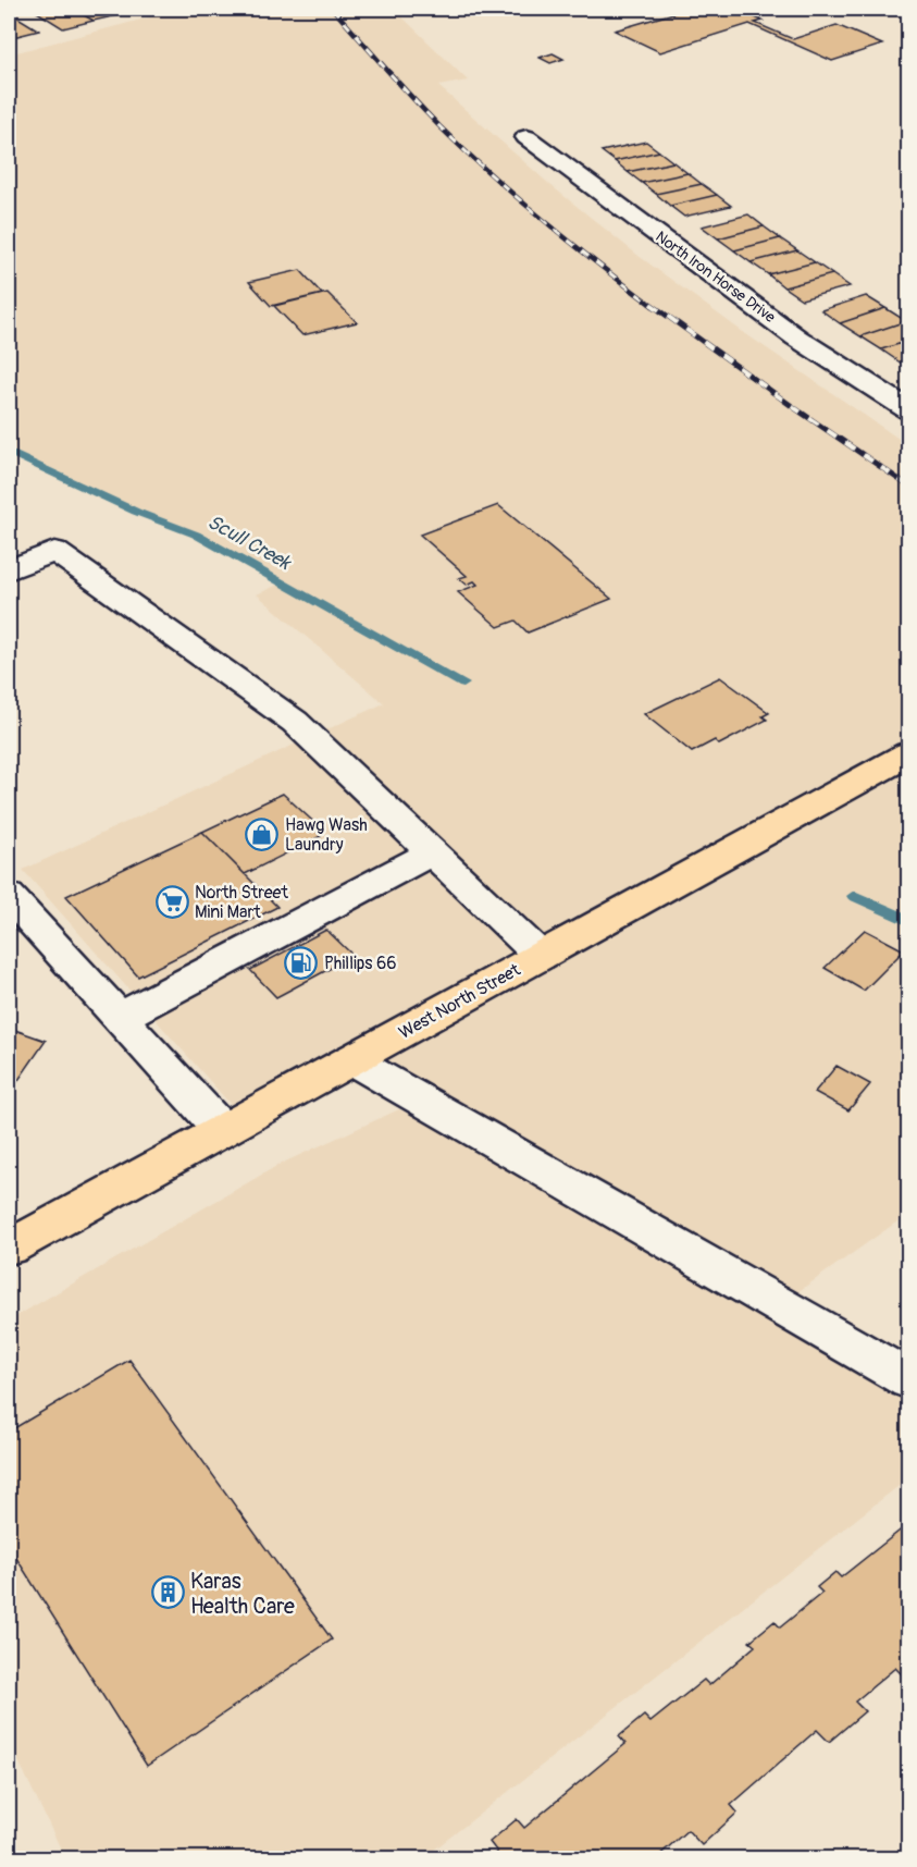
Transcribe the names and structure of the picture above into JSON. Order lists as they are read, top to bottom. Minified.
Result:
{"streets":{"main road":["West North Street"],"lane":["North Iron Horse Drive"]},"water":["Scull Creek"],"places":{"shop":["Hawg Wash Laundry"],"supermarket":["North Street Mini Mart"],"fuel station":["Phillips 66"],"building":["Karas Health Care"]}}
